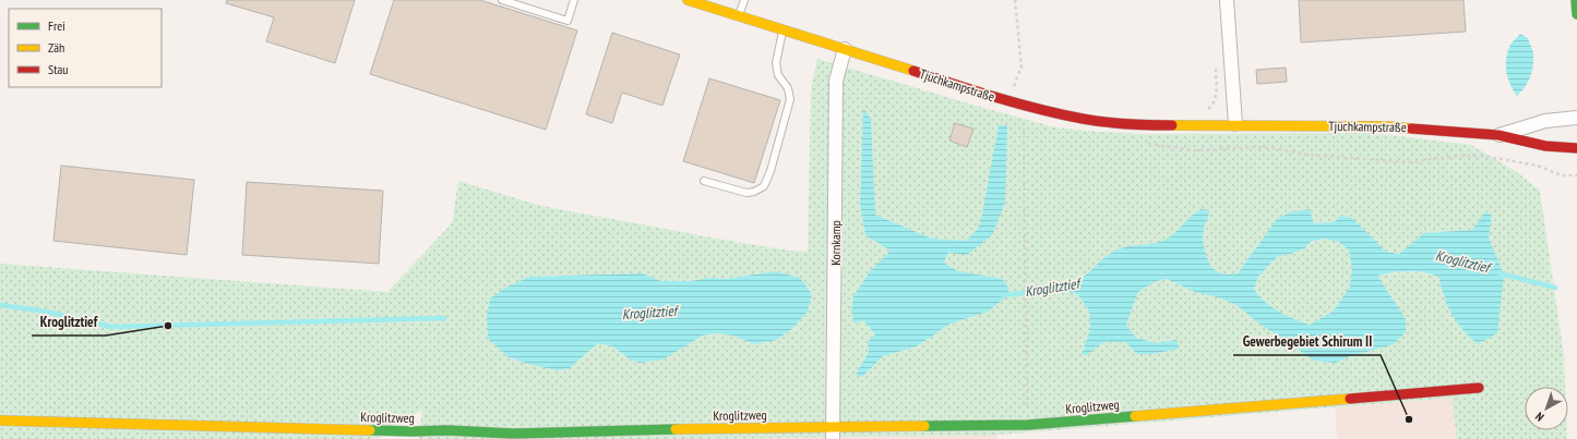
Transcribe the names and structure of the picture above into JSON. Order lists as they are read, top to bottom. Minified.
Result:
{"streets":{"street":["Tjüchkampstraße","Kornkamp","Kroglitzweg"]},"crossings":[["Tjüchkampstraße","Kornkamp"],["Kornkamp","Kroglitzweg"]],"water":["Kroglitztief"],"places":["Kroglitztief","Gewerbegebiet Schirum II"],"legend":["Frei","Zäh","Stau"],"north":"bottom left"}
